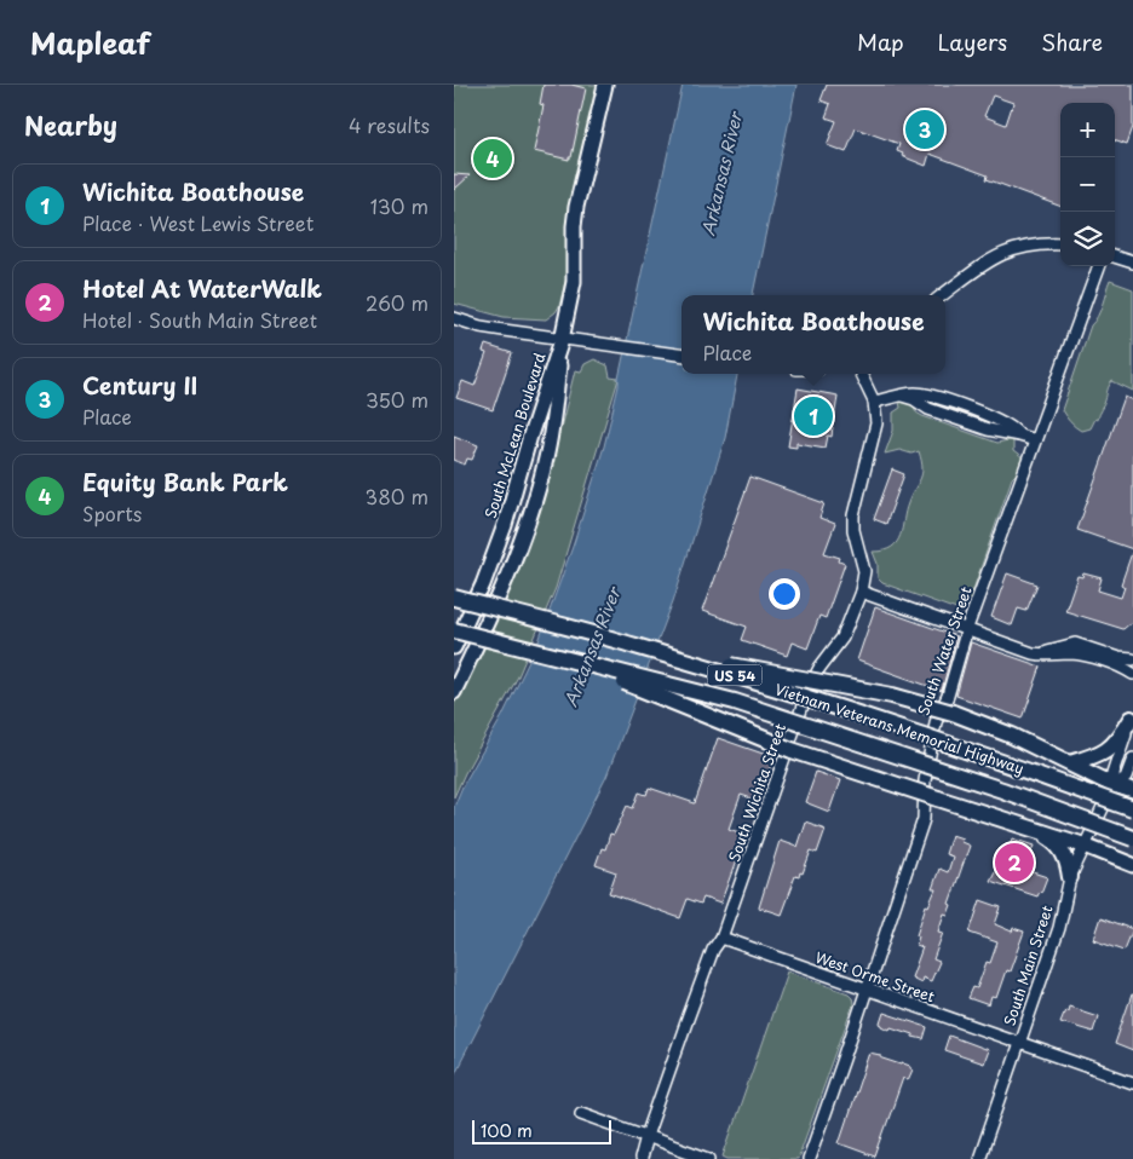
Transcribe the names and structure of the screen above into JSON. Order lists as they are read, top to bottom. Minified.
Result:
{"streets":{"highway":["US 54","Vietnam Veterans Memorial Highway"],"main road":["South McLean Boulevard"],"street":["South Water Street","South Wichita Street","South Main Street","West Orme Street"]},"crossings":[["South Water Street","West Orme Street"],["South Wichita Street","West Orme Street"],["South Main Street","West Orme Street"]],"water":["Arkansas River"],"scale_bar":"100 m","page":{"header":"Mapleaf","nav":["Map","Layers","Share"],"heading":["Nearby","4 results"],"map_buttons":["+","−"],"pins":["3","4","1","2"],"list":[{"mark":"1","name":"Wichita Boathouse","note":"Place · West Lewis Street","value":"130 m"},{"mark":"2","name":"Hotel At WaterWalk","note":"Hotel · South Main Street","value":"260 m"},{"mark":"3","name":"Century II","note":"Place","value":"350 m"},{"mark":"4","name":"Equity Bank Park","note":"Sports","value":"380 m"}],"popup":["Wichita Boathouse","Place"],"scale":"100 m"}}
